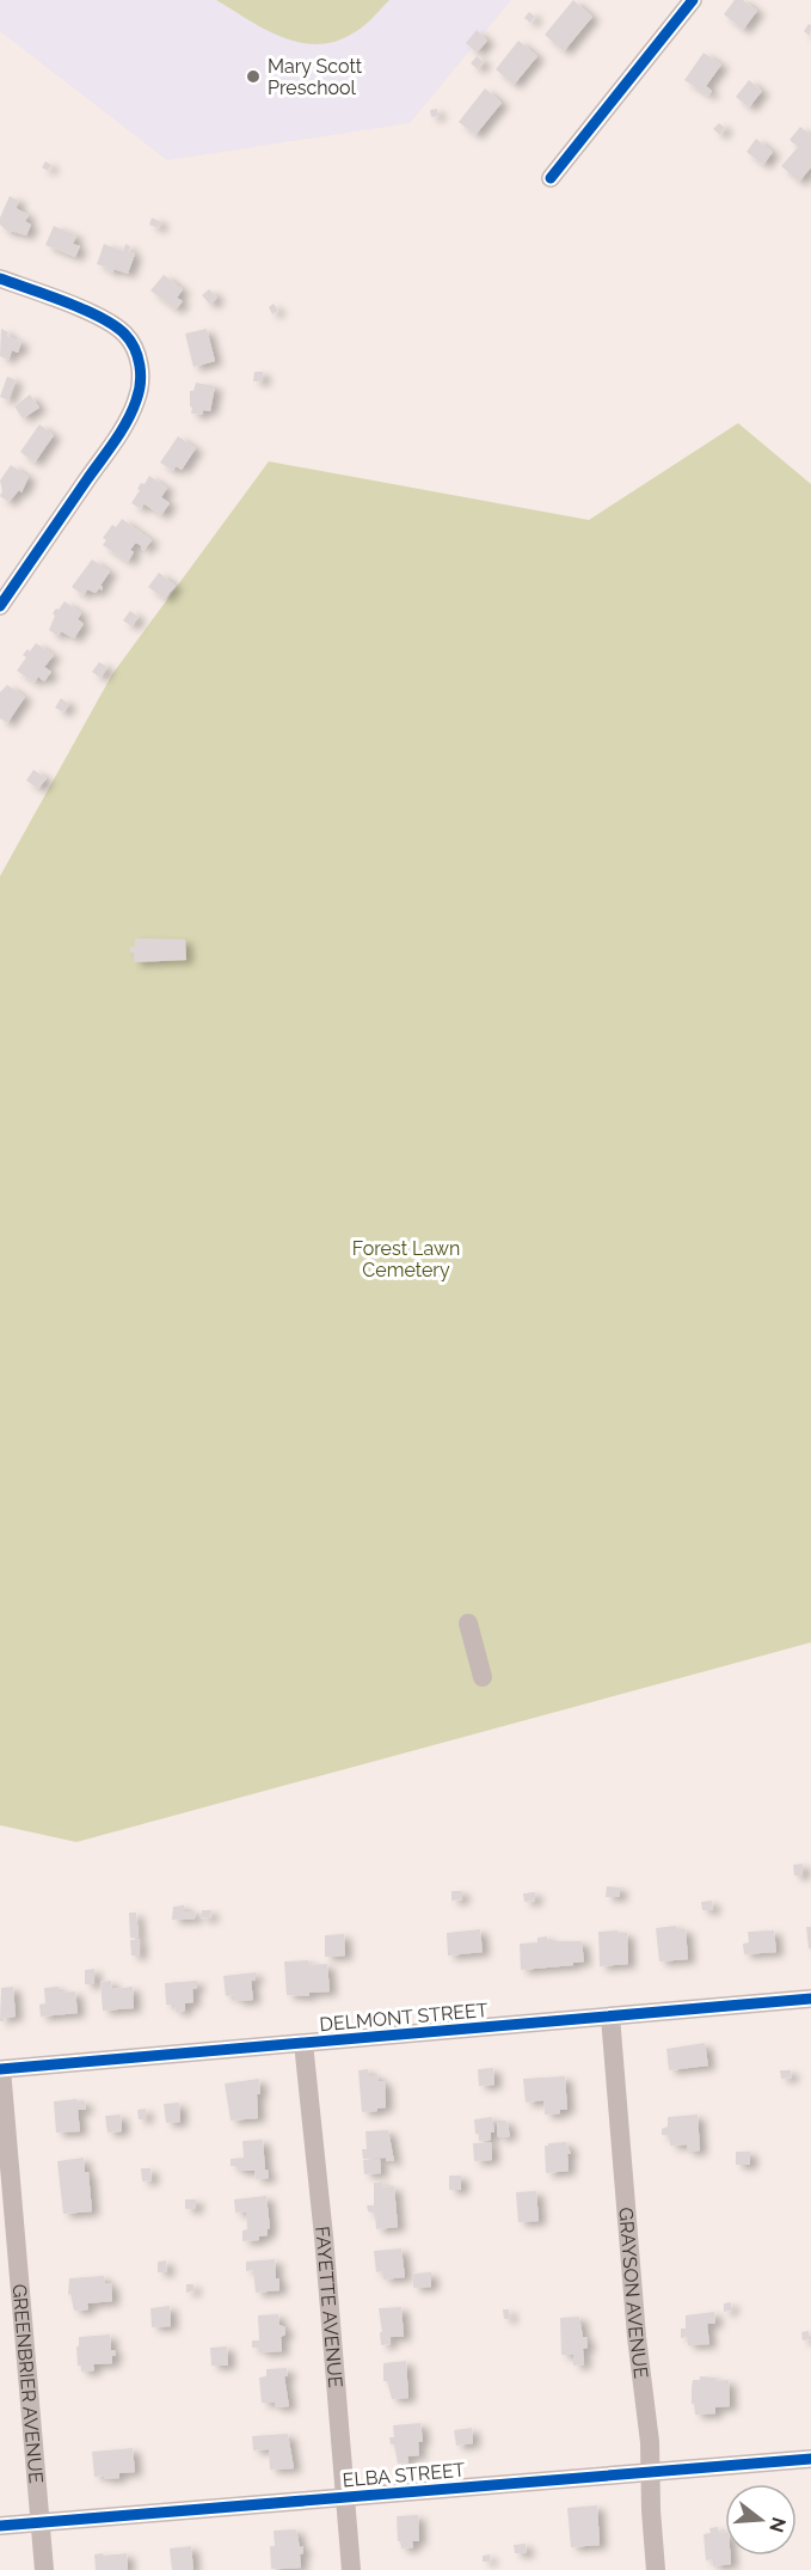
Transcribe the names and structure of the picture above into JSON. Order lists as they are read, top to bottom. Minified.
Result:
{"streets":{"street":["DELMONT STREET","GRAYSON AVENUE","FAYETTE AVENUE","GREENBRIER AVENUE","ELBA STREET"]},"crossings":[["DELMONT STREET","GRAYSON AVENUE"],["DELMONT STREET","FAYETTE AVENUE"],["DELMONT STREET","GREENBRIER AVENUE"],["GRAYSON AVENUE","ELBA STREET"],["FAYETTE AVENUE","ELBA STREET"],["GREENBRIER AVENUE","ELBA STREET"]],"parks":["Forest Lawn Cemetery"],"places":["Mary Scott Preschool"],"north":"right"}
